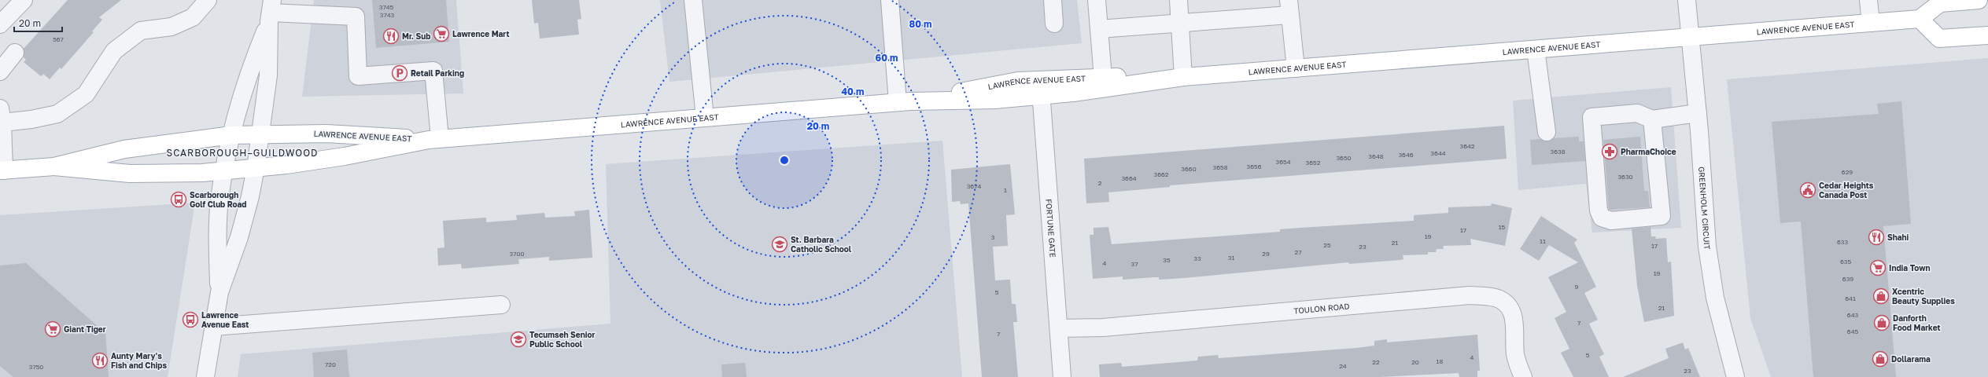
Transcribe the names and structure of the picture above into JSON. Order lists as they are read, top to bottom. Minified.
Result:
{"streets":{"main road":["LAWRENCE AVENUE EAST"],"street":["GREENHOLM CIRCUIT","FORTUNE GATE","TOULON ROAD"]},"crossings":[["LAWRENCE AVENUE EAST","GREENHOLM CIRCUIT"],["LAWRENCE AVENUE EAST","FORTUNE GATE"],["FORTUNE GATE","TOULON ROAD"]],"districts":["SCARBOROUGH–GUILDWOOD"],"places":{"supermarket":["Lawrence Mart","India Town","Giant Tiger"],"restaurant":["Mr. Sub","Shahi","Aunty Mary's Fish and Chips"],"parking":["Retail Parking"],"pharmacy":["PharmaChoice"],"public building":["Cedar Heights Canada Post"],"bus stop":["Scarborough Golf Club Road","Lawrence Avenue East"],"school or university":["St. Barbara Catholic School","Tecumseh Senior Public School"],"shop":["Xcentric Beauty Supplies","Danforth Food Market","Dollarama"]},"house_numbers":["3745","3743","567","3642","3638","3644","3646","3648","3650","3654","3652","3656","3658","3660","629","3662","3630","3664","2","3674","1","15","17","19","3","11","633","21","25","17","23","27","3700","29","31","33","35","635","4","37","19","639","9","5","641","21","643","7","645","7","5","4","18","22","20","720","24","3750","23"],"scale_bar":"20 m","rings":["80 m","60 m","40 m","20 m"]}
